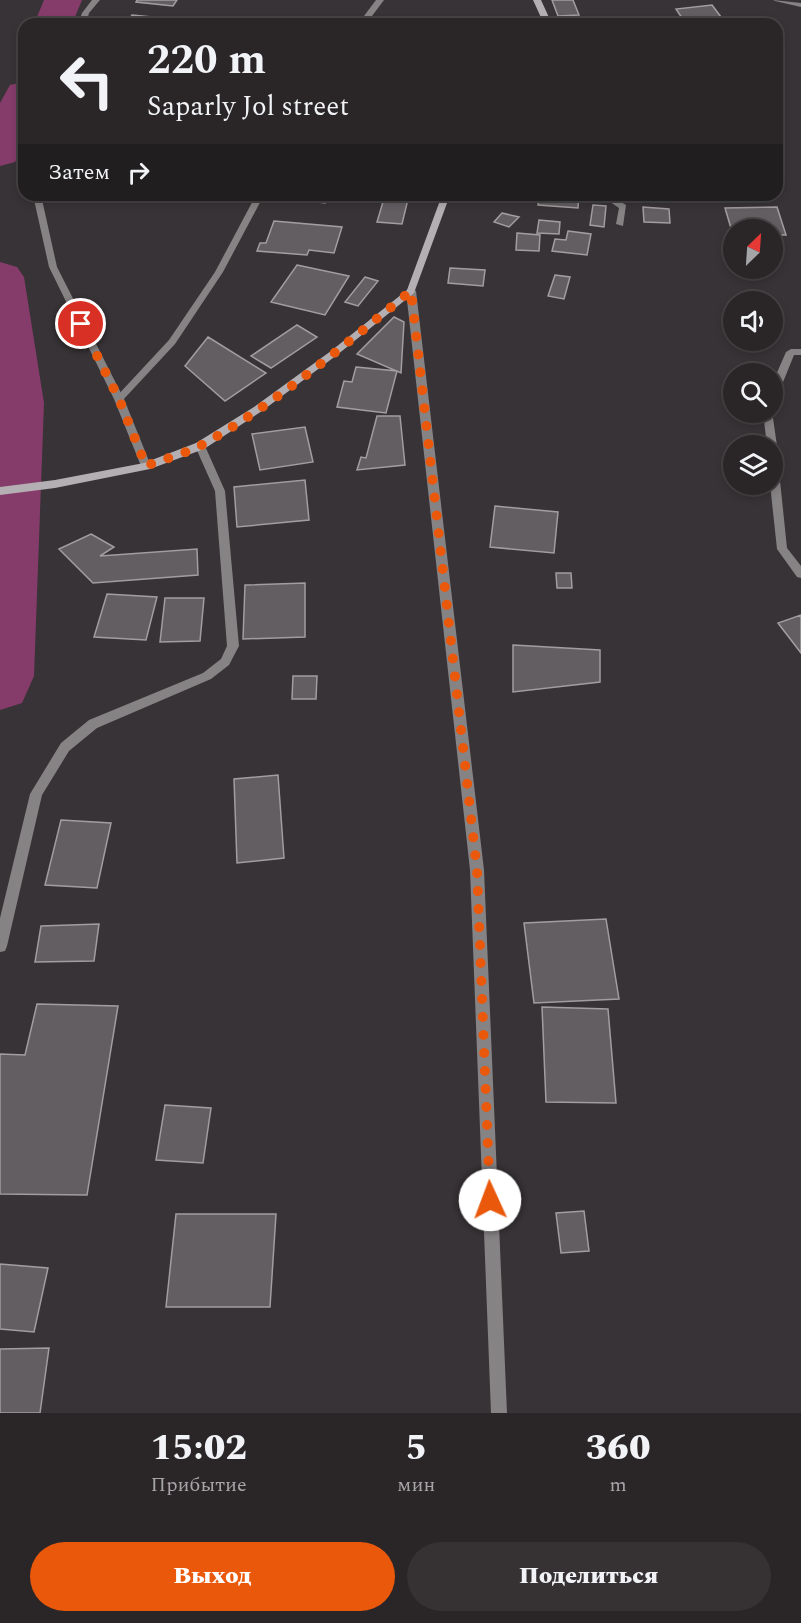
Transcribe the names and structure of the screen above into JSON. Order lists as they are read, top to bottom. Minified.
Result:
{"north":"top right","page":{"turn":["220 m","Saparly Jol street"],"then":"Затем","eta":["15:02","Прибытие","5","мин","360","m"],"buttons":["Выход","Поделиться"]}}
